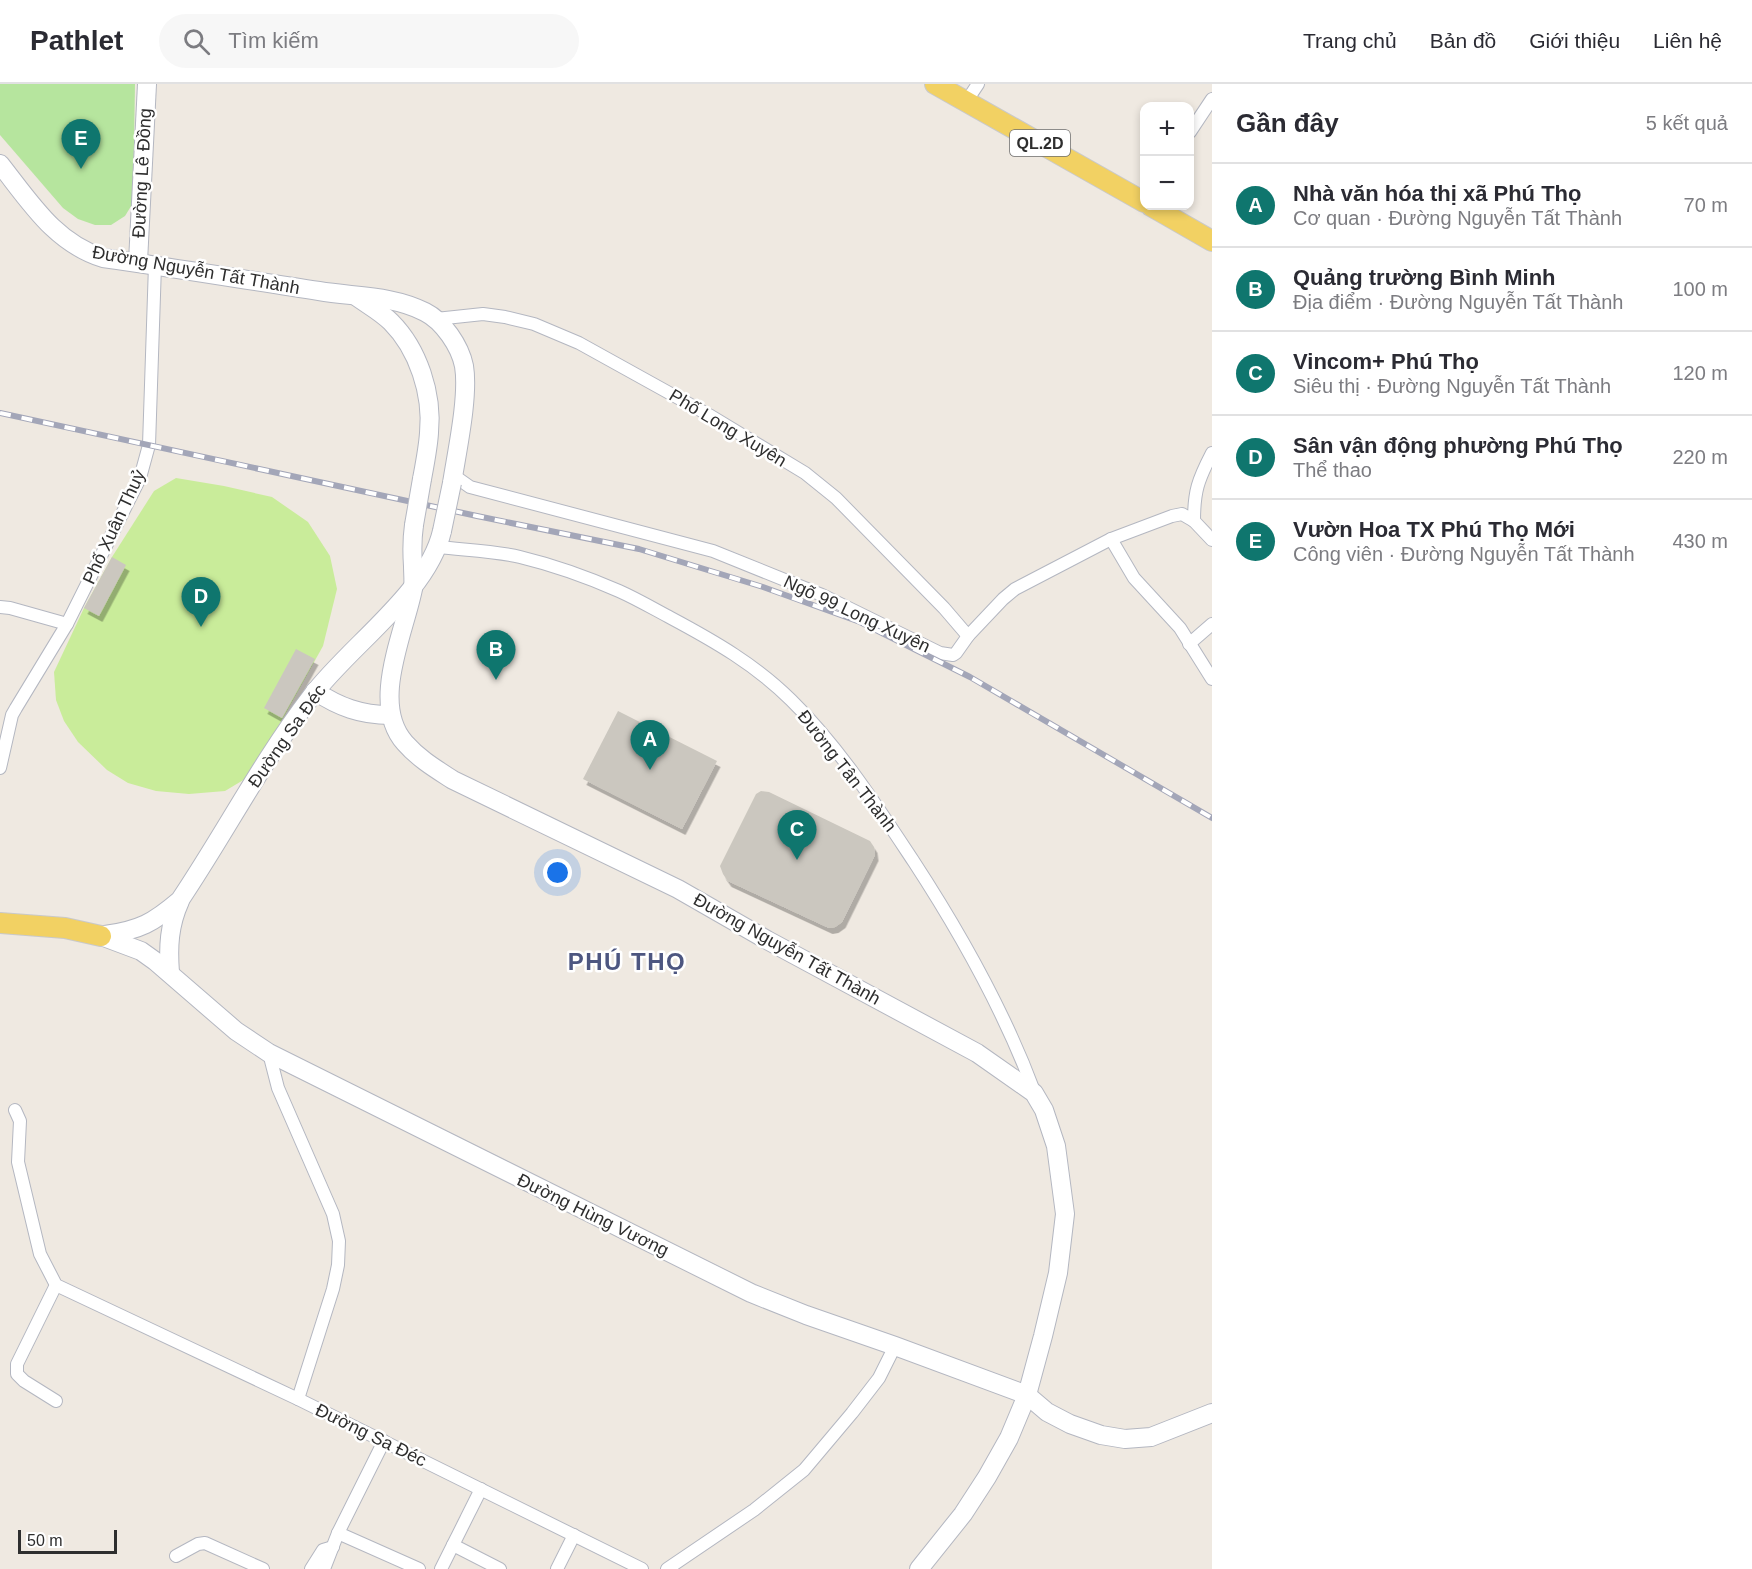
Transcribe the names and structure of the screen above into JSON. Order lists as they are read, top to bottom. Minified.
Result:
{"streets":{"main road":["QL.2D","Đường Lê Đồng","Đường Nguyễn Tất Thành","Đường Sa Đéc","Đường Hùng Vương"],"street":["Phố Long Xuyên","Phố Xuân Thuỷ","Ngõ 99 Long Xuyên","Đường Tân Thành"]},"crossings":[["Đường Lê Đồng","Đường Nguyễn Tất Thành"],["Đường Lê Đồng","Phố Xuân Thuỷ"],["Đường Nguyễn Tất Thành","Phố Long Xuyên"],["Đường Nguyễn Tất Thành","Phố Xuân Thuỷ"],["Đường Nguyễn Tất Thành","Ngõ 99 Long Xuyên"],["Đường Nguyễn Tất Thành","Đường Sa Đéc"],["Đường Nguyễn Tất Thành","Đường Tân Thành"],["Đường Nguyễn Tất Thành","Đường Hùng Vương"],["Phố Long Xuyên","Ngõ 99 Long Xuyên"],["Đường Sa Đéc","Đường Hùng Vương"]],"districts":["PHÚ THỌ"],"scale_bar":"50 m","page":{"header":"Pathlet","search":"Tìm kiếm","nav":["Trang chủ","Bản đồ","Giới thiệu","Liên hệ"],"heading":["Gần đây","5 kết quả"],"map_buttons":["+","−"],"pins":["E","D","B","A","C"],"list":[{"mark":"A","name":"Nhà văn hóa thị xã Phú Thọ","note":"Cơ quan · Đường Nguyễn Tất Thành","value":"70 m"},{"mark":"B","name":"Quảng trường Bình Minh","note":"Địa điểm · Đường Nguyễn Tất Thành","value":"100 m"},{"mark":"C","name":"Vincom+ Phú Thọ","note":"Siêu thị · Đường Nguyễn Tất Thành","value":"120 m"},{"mark":"D","name":"Sân vận động phường Phú Thọ","note":"Thể thao","value":"220 m"},{"mark":"E","name":"Vườn Hoa TX Phú Thọ Mới","note":"Công viên · Đường Nguyễn Tất Thành","value":"430 m"}],"scale":"50 m"}}
